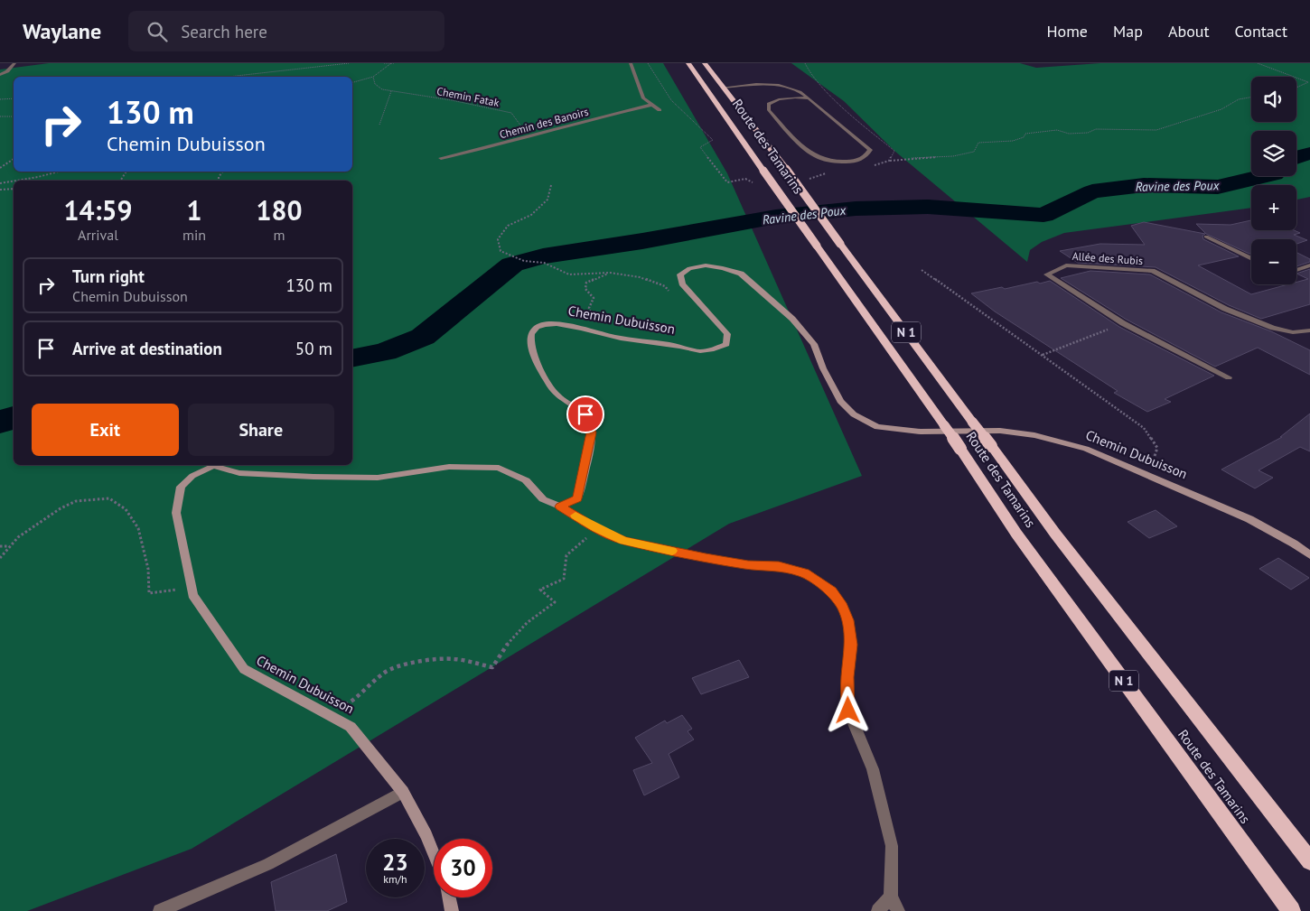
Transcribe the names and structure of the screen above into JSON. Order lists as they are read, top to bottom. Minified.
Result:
{"streets":{"highway":["Route des Tamarins","N 1"],"main road":["Chemin Dubuisson"],"street":["Chemin des Banoirs","Allée des Rubis"],"path":["Chemin Fatak"]},"crossings":[["Chemin Fatak","Chemin des Banoirs"]],"water":["Ravine des Poux"],"page":{"header":"Waylane","search":"Search here","nav":["Home","Map","About","Contact"],"map_buttons":["+","−"],"turn":["130 m","Chemin Dubuisson"],"eta":["14:59","Arrival","1","min","180","m"],"list":[{"name":"Turn right","note":"Chemin Dubuisson","value":"130 m"},{"name":"Arrive at destination","value":"50 m"}],"buttons":["Exit","Share"],"speed":"23 km/h","limit":"30"}}
